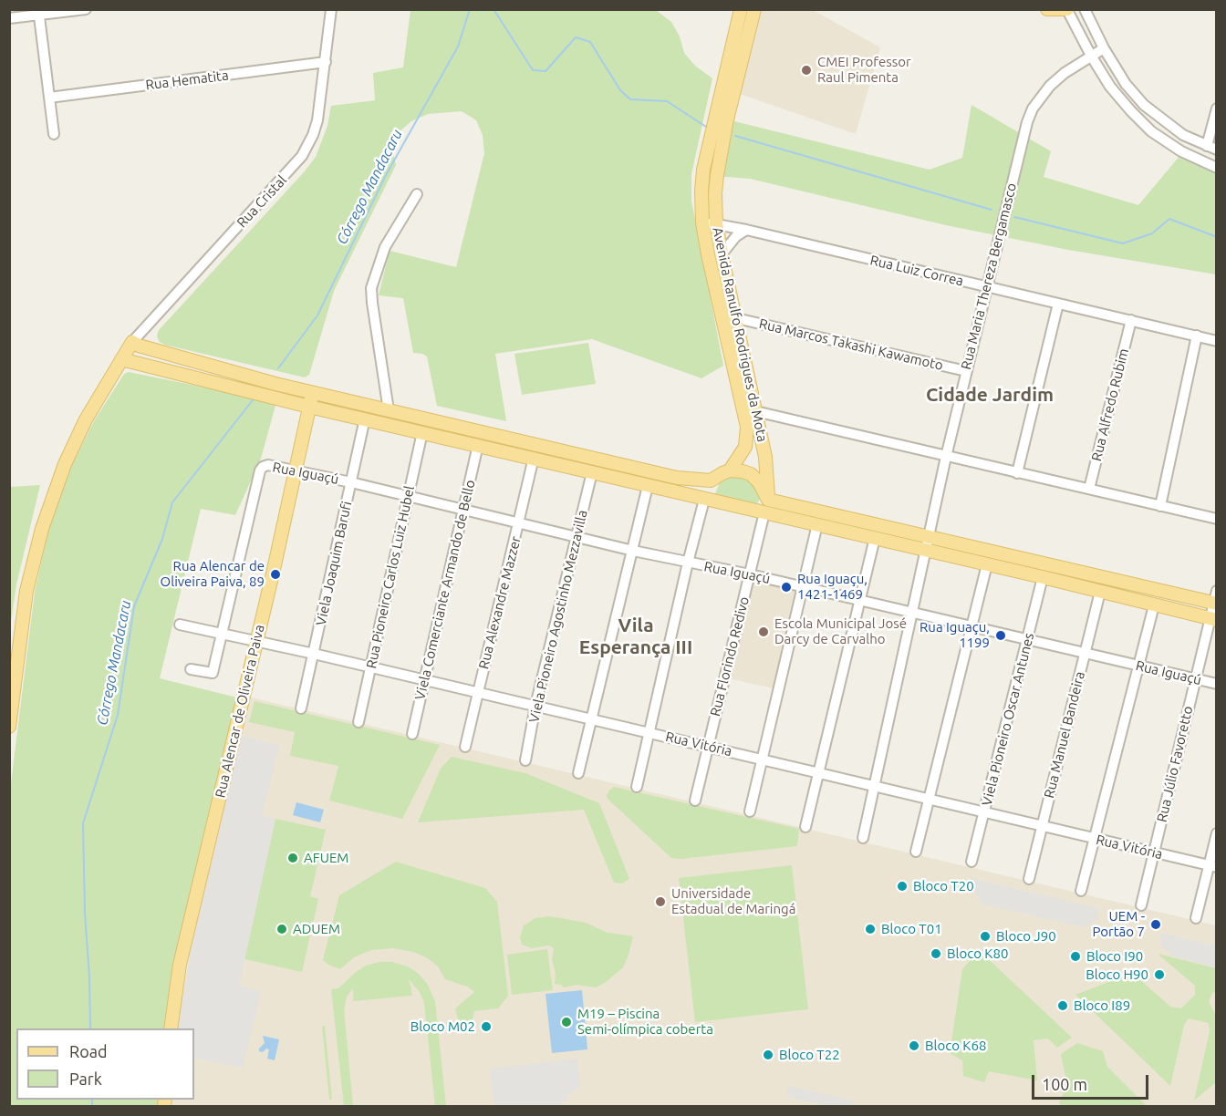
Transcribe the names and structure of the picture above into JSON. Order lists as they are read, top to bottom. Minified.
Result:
{"streets":{"main road":["Rua Cristal","Avenida Ranulfo Rodrigues da Mota","Rua Alencar de Oliveira Paiva"],"street":["Rua Hematita","Rua Luiz Correa","Rua Maria Thereza Bergamasco","Rua Marcos Takashi Kawamoto","Rua Alfredo Rubim","Rua Iguaçú","Viela Joaquim Barufi","Rua Pioneiro Carlos Luiz Hubel","Viela Comerciante Armando de Bello","Rua Alexandre Mazzer","Viela Pioneiro Agostinho Mezzavilla","Rua Florindo Redivo","Viela Pioneiro Oscar Antunes","Rua Manuel Bandeira","Rua Vitória","Rua Júlio Favoretto"]},"crossings":[["Rua Hematita","Rua Cristal"],["Rua Luiz Correa","Rua Maria Thereza Bergamasco"],["Rua Luiz Correa","Avenida Ranulfo Rodrigues da Mota"],["Rua Luiz Correa","Rua Alfredo Rubim"],["Rua Maria Thereza Bergamasco","Rua Marcos Takashi Kawamoto"],["Rua Maria Thereza Bergamasco","Rua Iguaçú"],["Rua Maria Thereza Bergamasco","Rua Vitória"],["Avenida Ranulfo Rodrigues da Mota","Rua Marcos Takashi Kawamoto"],["Avenida Ranulfo Rodrigues da Mota","Rua Florindo Redivo"],["Rua Iguaçú","Viela Joaquim Barufi"],["Rua Iguaçú","Rua Pioneiro Carlos Luiz Hubel"],["Rua Iguaçú","Viela Comerciante Armando de Bello"],["Rua Iguaçú","Rua Alexandre Mazzer"],["Rua Iguaçú","Viela Pioneiro Agostinho Mezzavilla"],["Rua Iguaçú","Rua Florindo Redivo"],["Rua Iguaçú","Rua Alencar de Oliveira Paiva"],["Rua Iguaçú","Viela Pioneiro Oscar Antunes"],["Rua Iguaçú","Rua Manuel Bandeira"],["Rua Iguaçú","Rua Vitória"],["Rua Iguaçú","Rua Júlio Favoretto"],["Viela Joaquim Barufi","Rua Vitória"],["Rua Pioneiro Carlos Luiz Hubel","Rua Vitória"],["Viela Comerciante Armando de Bello","Rua Vitória"],["Rua Alexandre Mazzer","Rua Vitória"],["Viela Pioneiro Agostinho Mezzavilla","Rua Vitória"],["Rua Florindo Redivo","Rua Vitória"],["Rua Alencar de Oliveira Paiva","Rua Vitória"],["Viela Pioneiro Oscar Antunes","Rua Vitória"],["Rua Manuel Bandeira","Rua Vitória"],["Rua Vitória","Rua Júlio Favoretto"]],"districts":["Cidade Jardim","Vila Esperança III"],"water":["Córrego Mandacaru"],"places":["CMEI Professor Raul Pimenta","Rua Alencar de Oliveira Paiva, 89","Rua Iguaçu, 1421-1469","Escola Municipal José Darcy de Carvalho","Rua Iguaçu, 1199","AFUEM","Bloco T20","Universidade Estadual de Maringá","UEM - Portão 7","ADUEM","Bloco T01","Bloco J90","Bloco K80","Bloco I90","Bloco H90","Bloco I89","M19 – Piscina Semi-olímpica coberta","Bloco M02","Bloco K68","Bloco T22"],"legend":["Road","Park"],"scale_bar":"100 m"}
